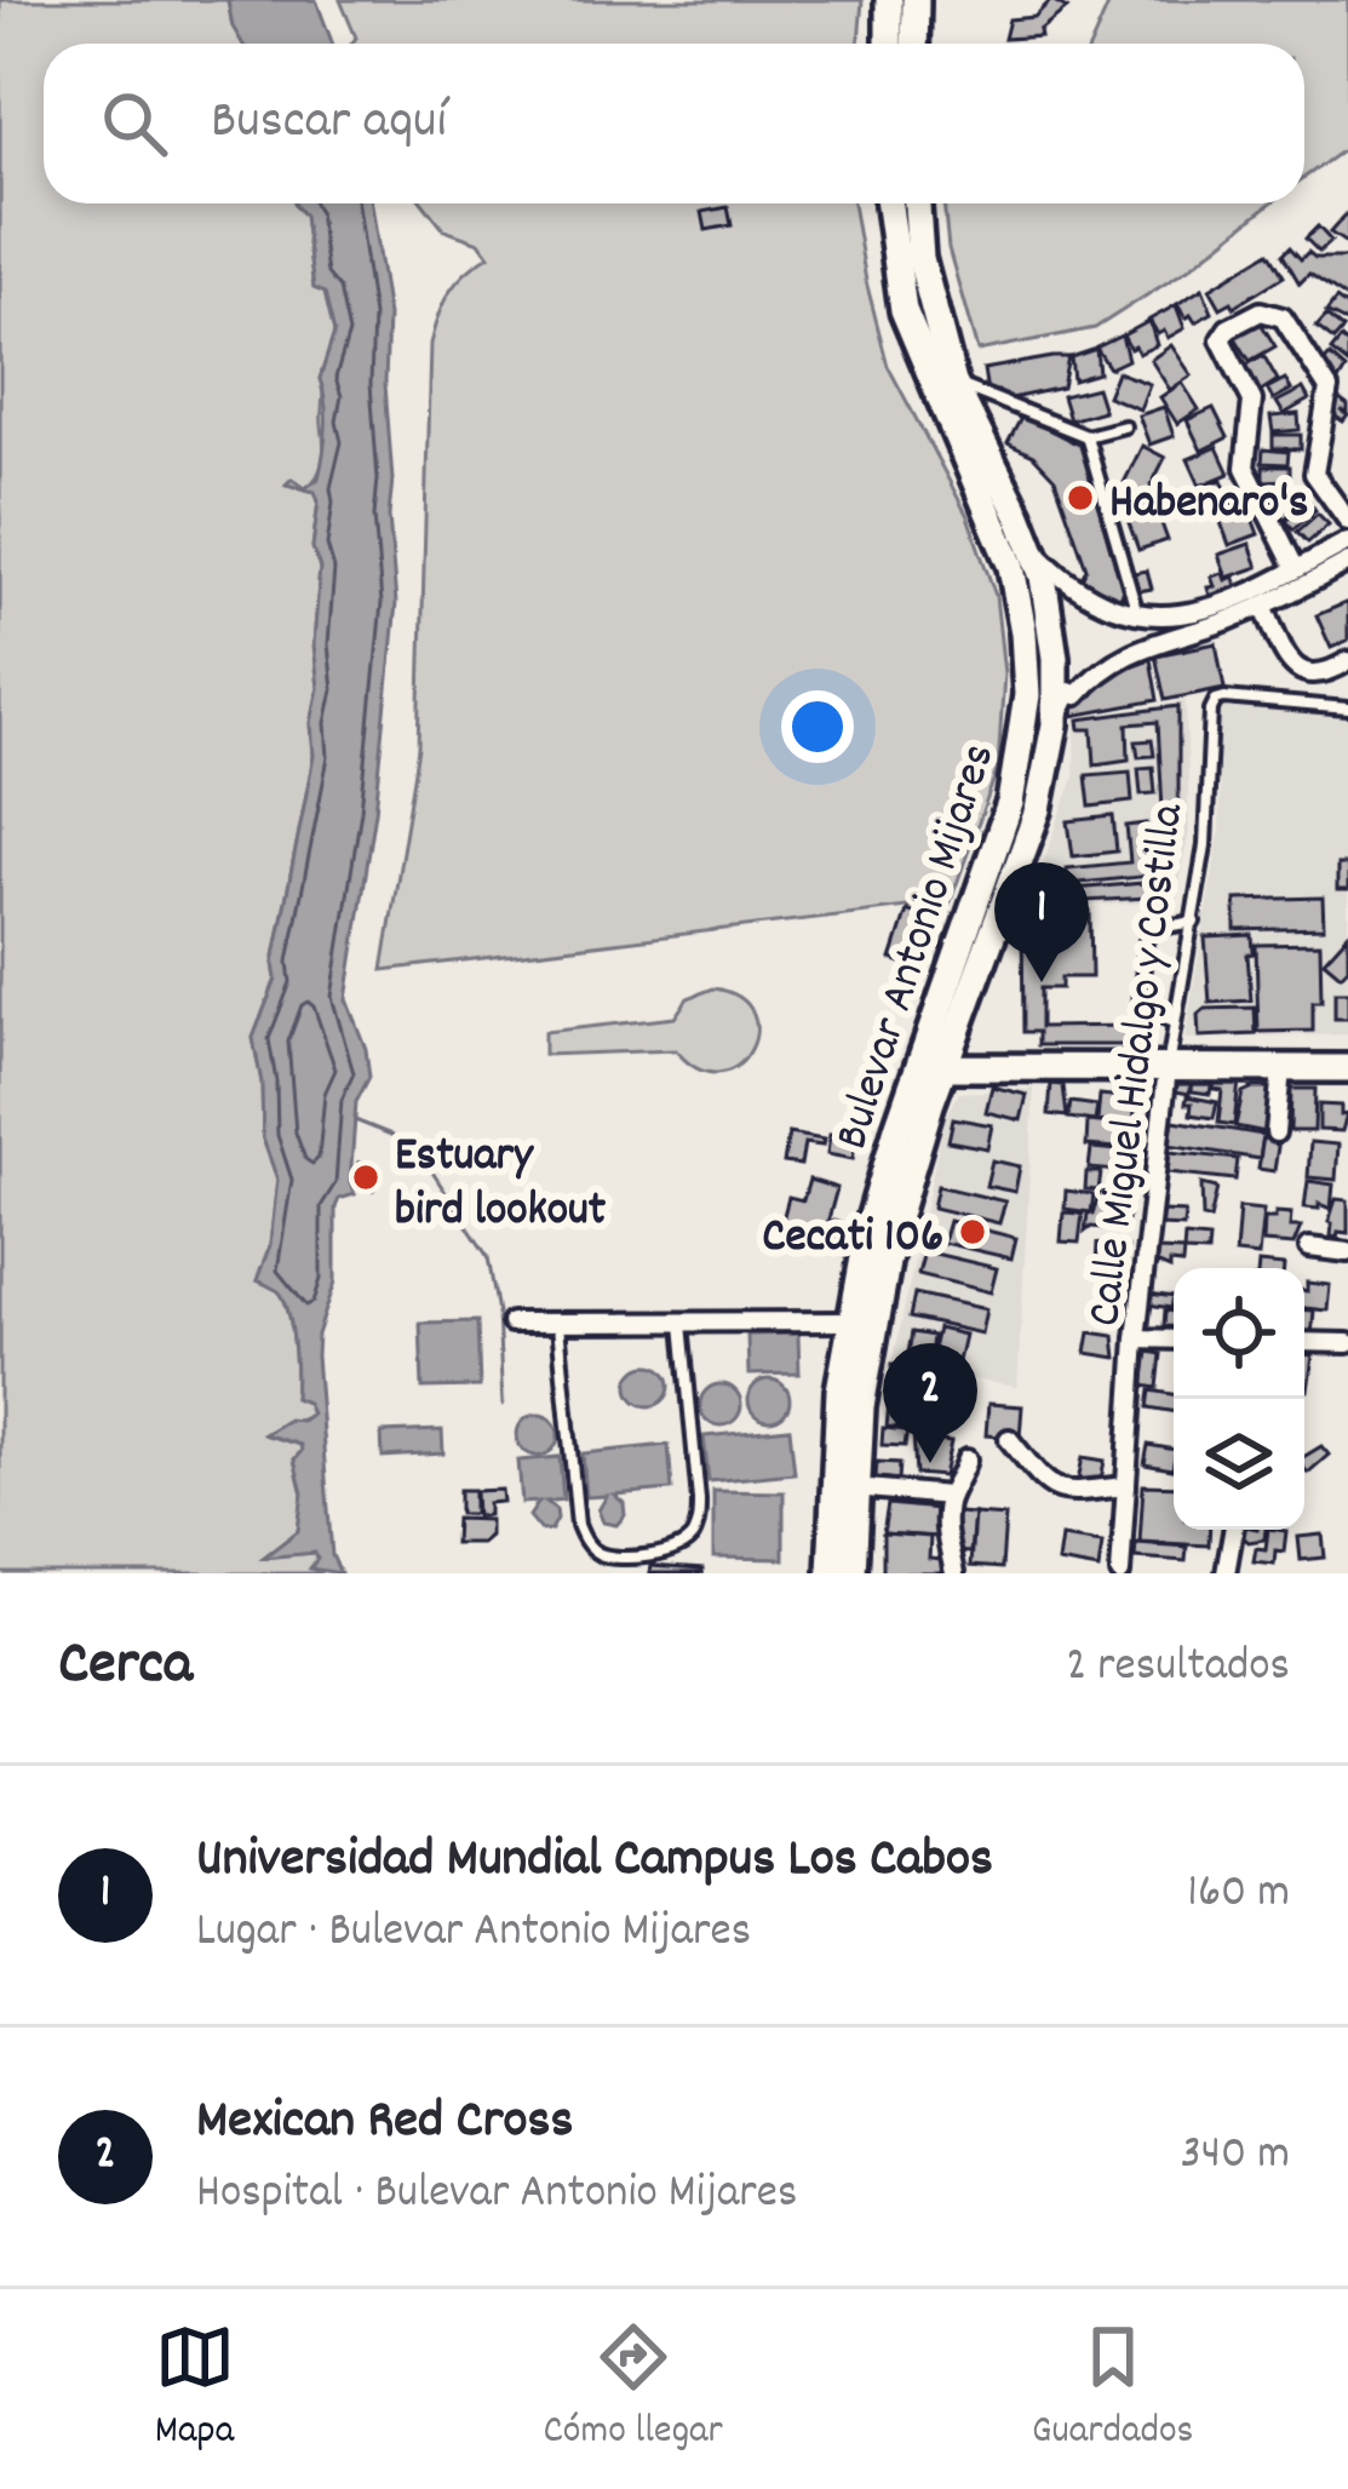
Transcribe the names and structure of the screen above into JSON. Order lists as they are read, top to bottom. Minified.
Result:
{"streets":{"main road":["Bulevar Antonio Mijares"],"street":["Calle Miguel Hidalgo y Costilla"]},"places":["Habenaro's","Estuary bird lookout","Cecati 106"],"page":{"search":"Buscar aquí","pins":["1","2"],"heading":["Cerca","2 resultados"],"list":[{"mark":"1","name":"Universidad Mundial Campus Los Cabos","note":"Lugar · Bulevar Antonio Mijares","value":"160 m"},{"mark":"2","name":"Mexican Red Cross","note":"Hospital · Bulevar Antonio Mijares","value":"340 m"}],"nav":["Mapa","Cómo llegar","Guardados"]}}
